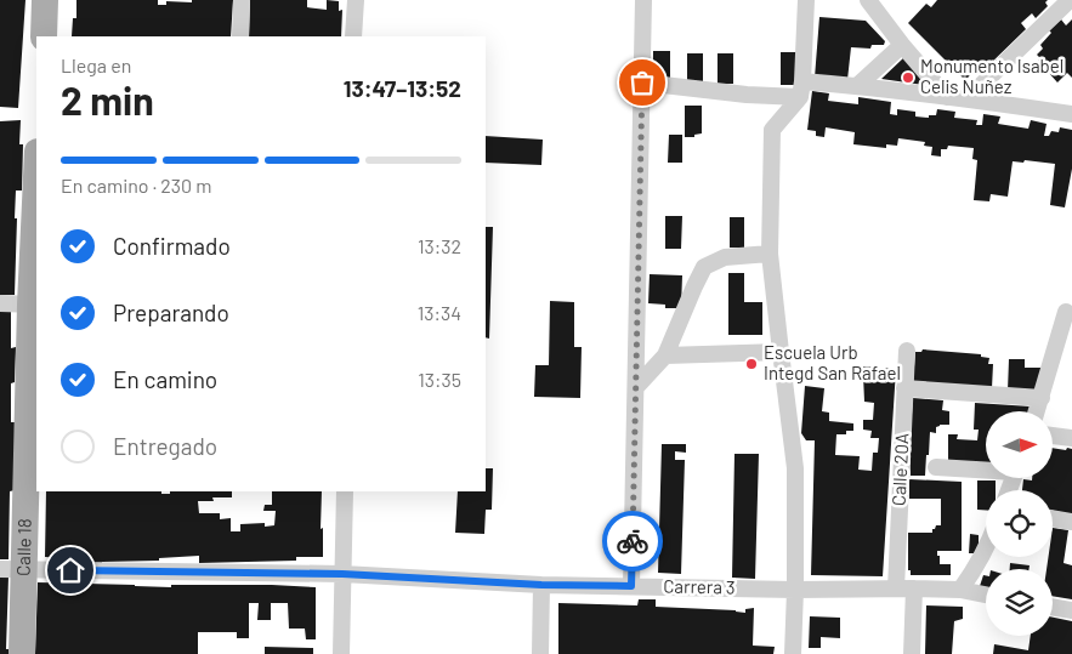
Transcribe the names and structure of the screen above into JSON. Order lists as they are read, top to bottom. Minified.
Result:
{"streets":{"main road":["Calle 18"],"street":["Calle 20A","Carrera 3"]},"crossings":[["Calle 20A","Carrera 3"],["Calle 18","Carrera 3"]],"places":["Monumento Isabel Celis Nuñez","Escuela Urb Integd San Rafael"],"north":"right","page":{"heading":["2 min","Llega en","13:47–13:52"],"bar":"En camino · 230 m","list":[["Confirmado","13:32"],["Preparando","13:34"],["En camino","13:35"],"Entregado"]}}
